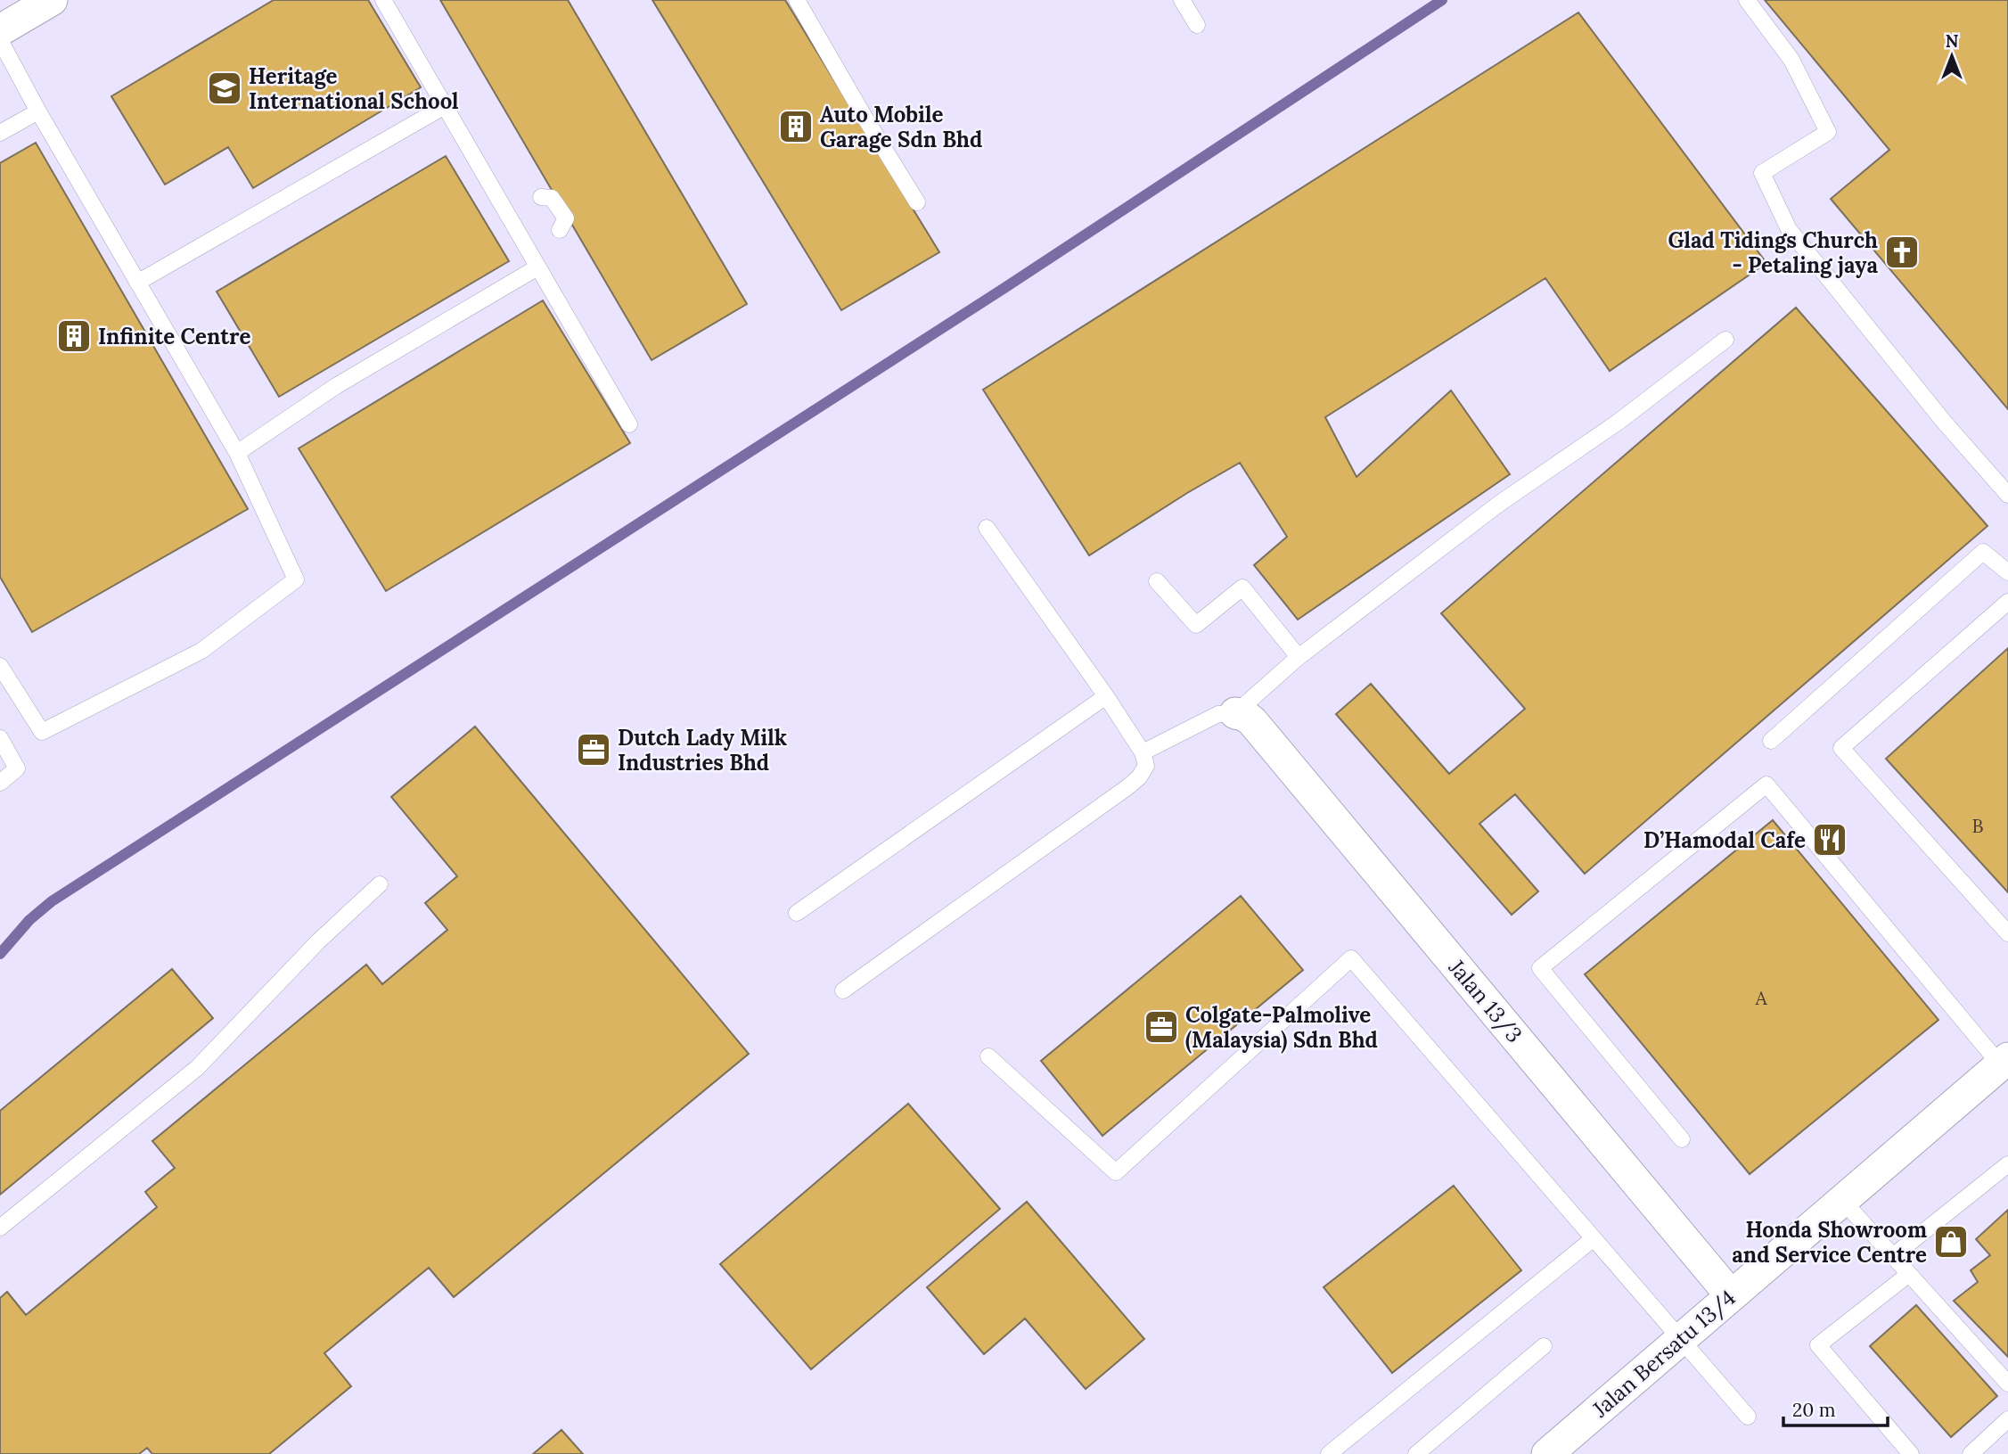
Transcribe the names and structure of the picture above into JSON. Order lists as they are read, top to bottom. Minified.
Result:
{"streets":{"street":["Jalan 13/3","Jalan Bersatu 13/4"]},"crossings":[["Jalan 13/3","Jalan Bersatu 13/4"]],"places":{"school or university":["Heritage International School"],"building":["Auto Mobile Garage Sdn Bhd","Infinite Centre"],"church":["Glad Tidings Church - Petaling jaya"],"office":["Dutch Lady Milk Industries Bhd","Colgate-Palmolive (Malaysia) Sdn Bhd"],"restaurant":["D’Hamodal Cafe"],"shop":["Honda Showroom and Service Centre"]},"house_numbers":["B","A"],"scale_bar":"20 m","north":"top"}
